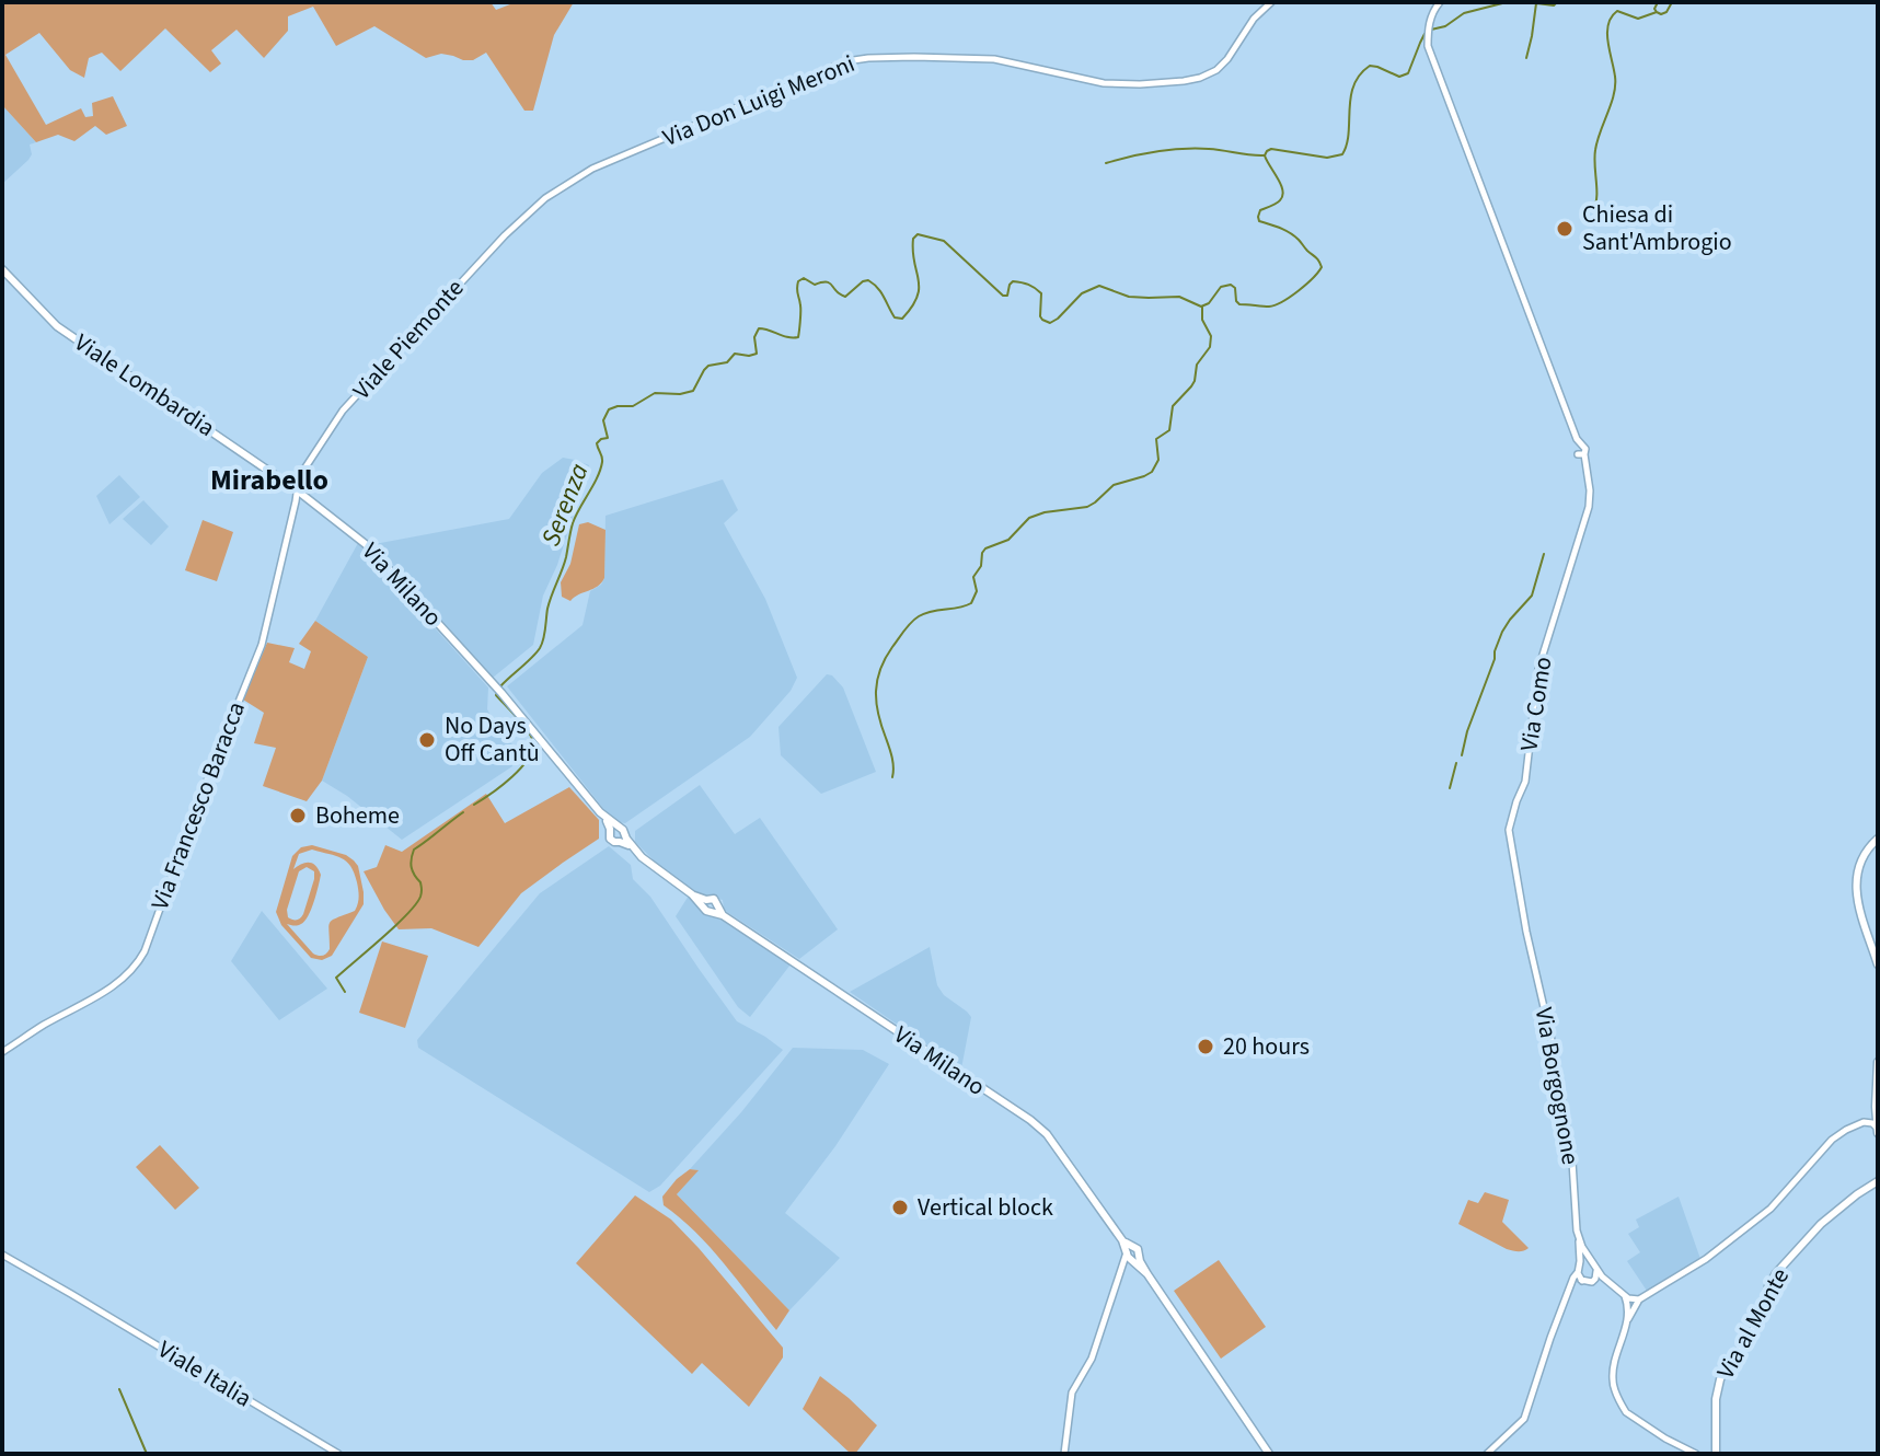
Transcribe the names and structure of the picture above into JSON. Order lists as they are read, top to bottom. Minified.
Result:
{"streets":{"main road":["Viale Lombardia","Via Milano","Via al Monte"],"street":["Via Don Luigi Meroni","Viale Piemonte","Via Como","Via Francesco Baracca","Via Borgognone","Viale Italia"]},"crossings":[["Via Don Luigi Meroni","Viale Piemonte"],["Viale Piemonte","Viale Lombardia"],["Viale Piemonte","Via Milano"],["Viale Piemonte","Via Francesco Baracca"],["Viale Lombardia","Via Milano"],["Viale Lombardia","Via Francesco Baracca"],["Via Milano","Via Francesco Baracca"],["Via Como","Via Borgognone"]],"districts":["Mirabello"],"water":["Serenza"],"places":["Chiesa di Sant'Ambrogio","No Days Off Cantù","Boheme","20 hours","Vertical block"]}
